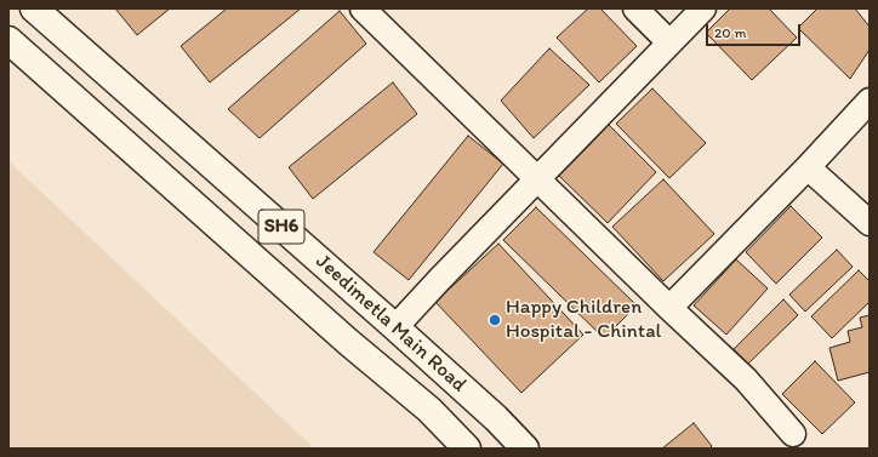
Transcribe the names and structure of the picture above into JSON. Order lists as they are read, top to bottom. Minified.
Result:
{"streets":{"main road":["SH6","Jeedimetla Main Road"]},"places":["Happy Children Hospital - Chintal"],"scale_bar":"20 m"}
